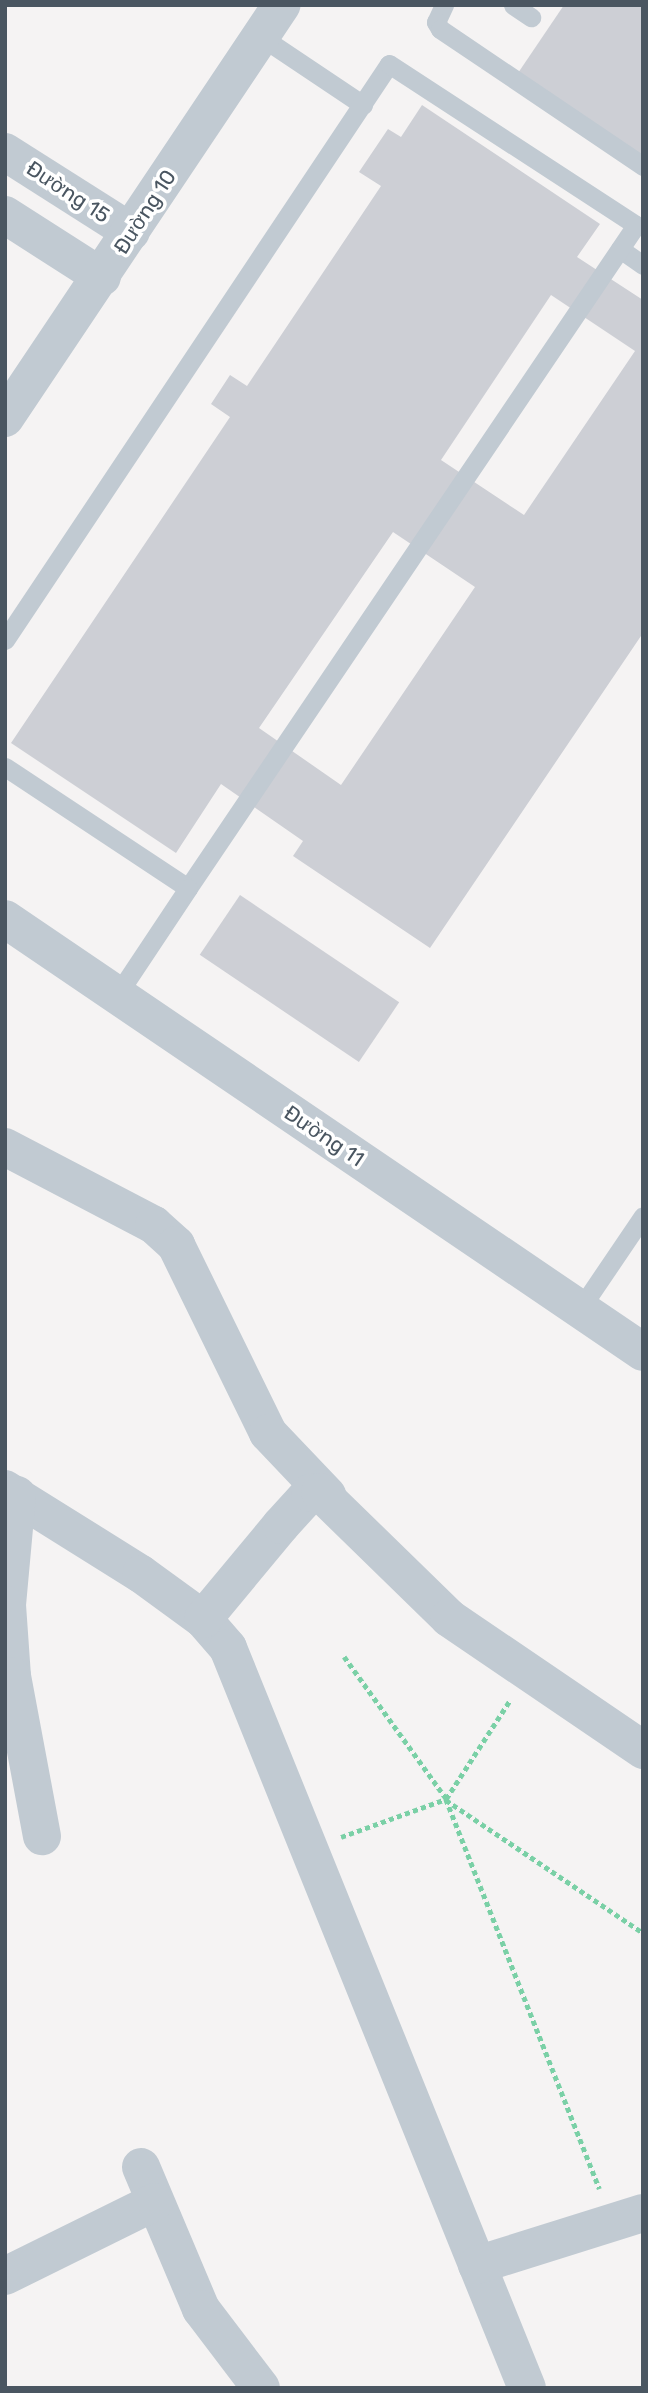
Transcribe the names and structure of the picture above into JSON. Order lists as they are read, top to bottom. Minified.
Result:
{"streets":{"street":["Đường 15","Đường 10","Đường 11"]},"crossings":[["Đường 15","Đường 10"]]}
